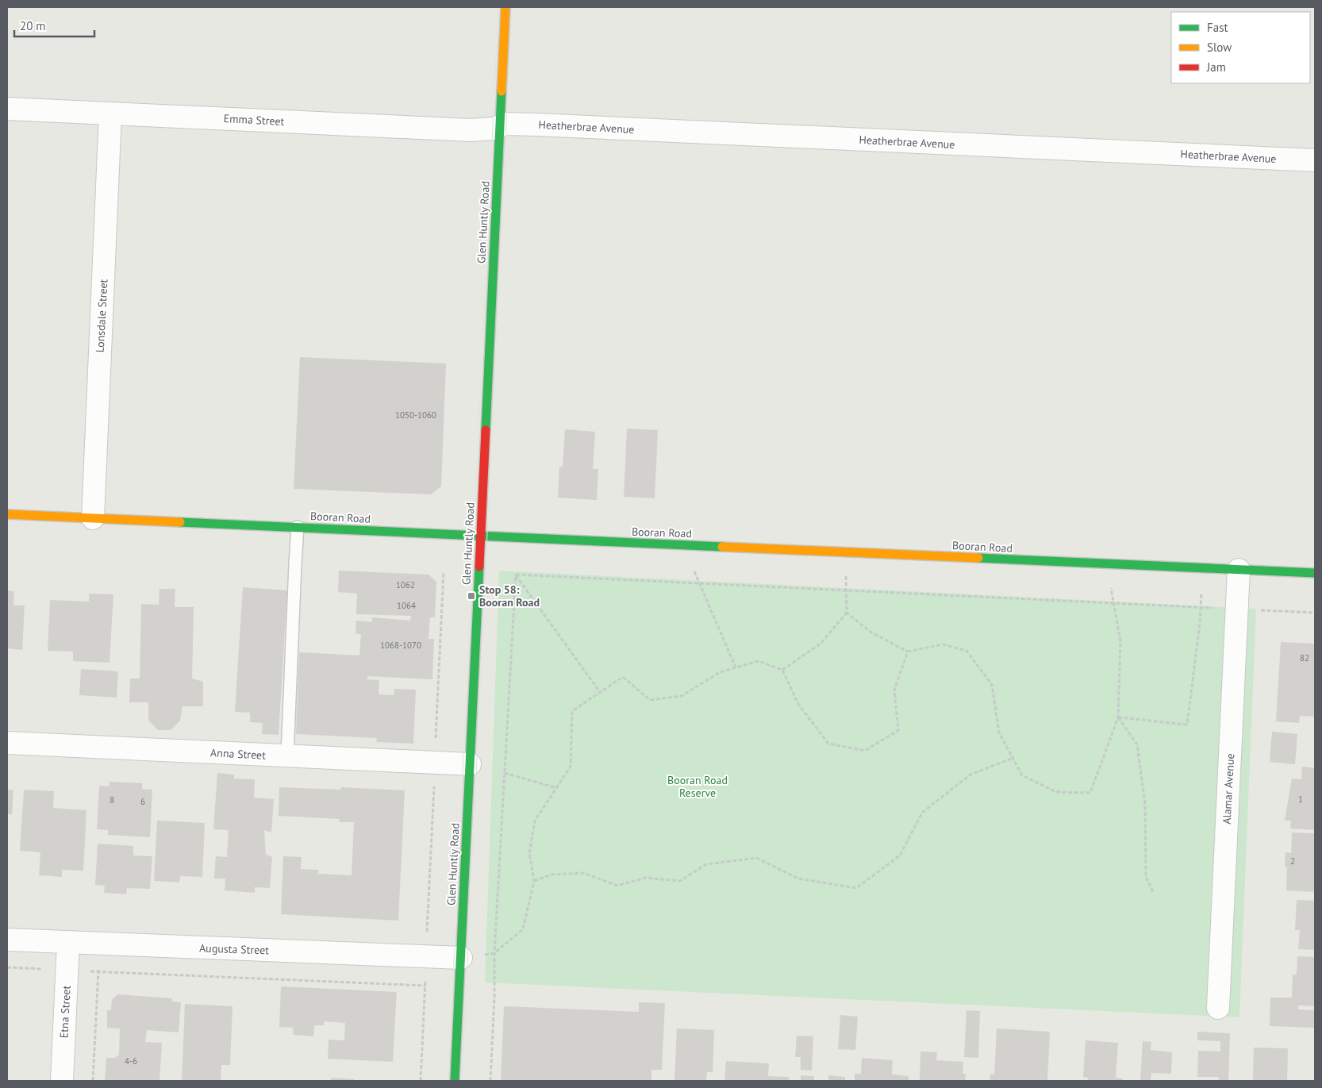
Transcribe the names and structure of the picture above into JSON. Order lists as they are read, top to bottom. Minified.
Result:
{"streets":{"street":["Emma Street","Heatherbrae Avenue","Glen Huntly Road","Lonsdale Street","Booran Road","Anna Street","Alamar Avenue","Augusta Street","Etna Street"]},"crossings":[["Emma Street","Heatherbrae Avenue"],["Emma Street","Glen Huntly Road"],["Emma Street","Lonsdale Street"],["Heatherbrae Avenue","Glen Huntly Road"],["Glen Huntly Road","Booran Road"],["Glen Huntly Road","Anna Street"],["Glen Huntly Road","Augusta Street"],["Lonsdale Street","Booran Road"],["Booran Road","Alamar Avenue"],["Augusta Street","Etna Street"]],"parks":["Booran Road Reserve"],"places":{"transit":["Stop 58: Booran Road"]},"house_numbers":["1050-1060","1062","1064","1068-1070","82","1","8","6","2","4-6"],"legend":["Fast","Slow","Jam"],"scale_bar":"20 m"}
